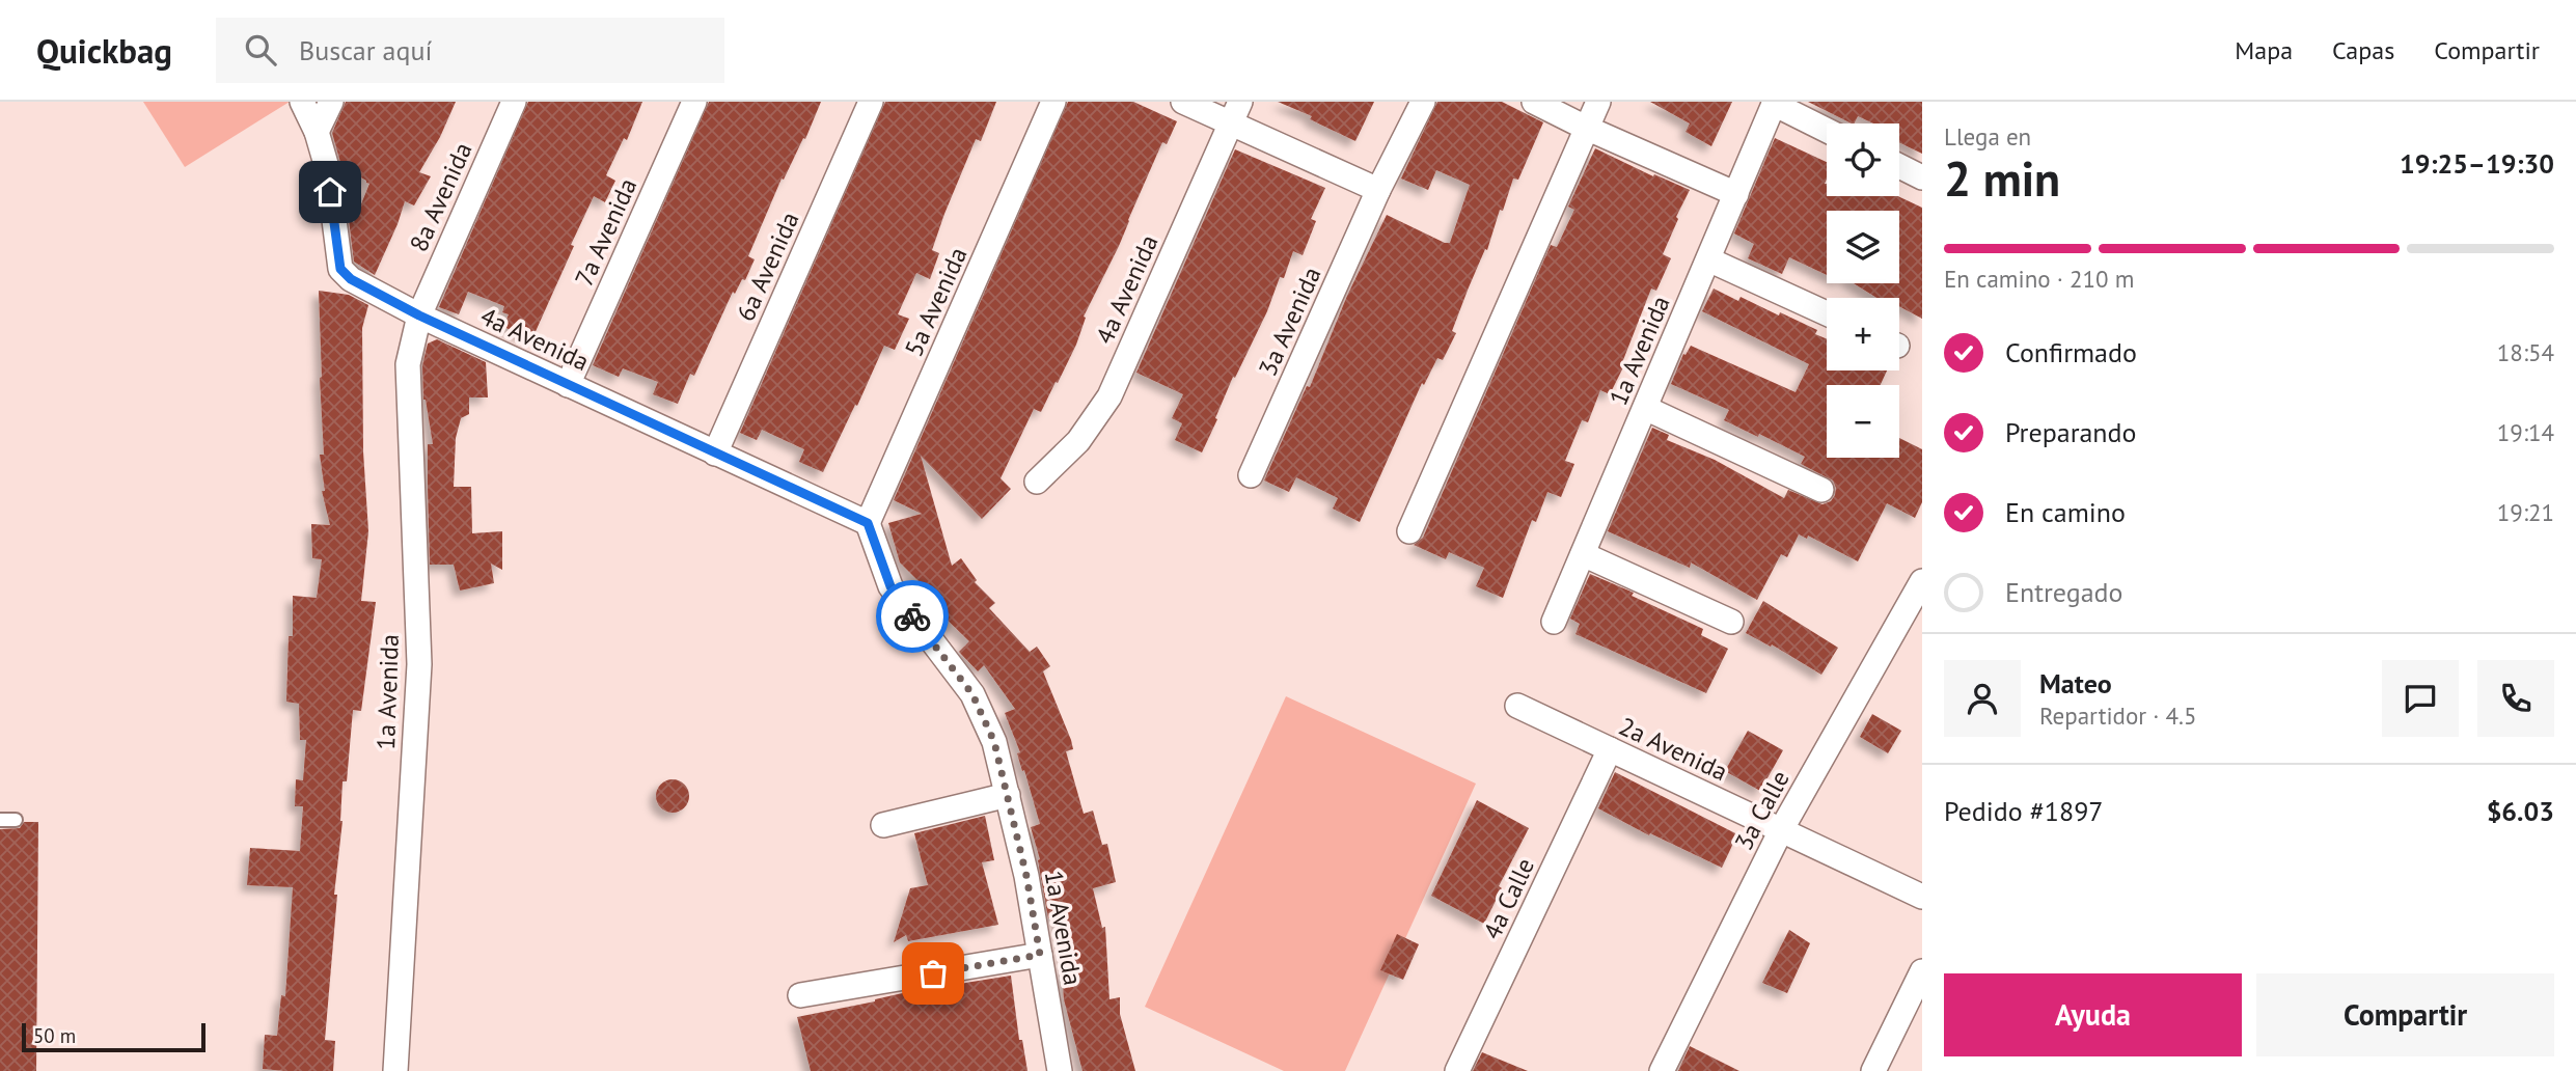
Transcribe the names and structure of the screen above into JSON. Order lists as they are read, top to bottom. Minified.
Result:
{"streets":{"street":["8a Avenida","7a Avenida","6a Avenida","4a Avenida","5a Avenida","3a Avenida","1a Avenida","2a Avenida","3a Calle","4a Calle"]},"crossings":[["8a Avenida","4a Avenida"],["8a Avenida","1a Avenida"],["7a Avenida","4a Avenida"],["6a Avenida","4a Avenida"],["4a Avenida","5a Avenida"],["4a Avenida","1a Avenida"],["5a Avenida","1a Avenida"],["2a Avenida","3a Calle"],["2a Avenida","4a Calle"]],"scale_bar":"50 m","page":{"header":"Quickbag","search":"Buscar aquí","nav":["Mapa","Capas","Compartir"],"heading":["2 min","Llega en","19:25–19:30"],"panel":["Mateo","Repartidor · 4.5","Pedido #1897","$6.03"],"map_buttons":["+","−"],"bar":"En camino · 210 m","list":[["Confirmado","18:54"],["Preparando","19:14"],["En camino","19:21"],"Entregado"],"buttons":["Ayuda","Compartir"],"scale":"50 m"}}
